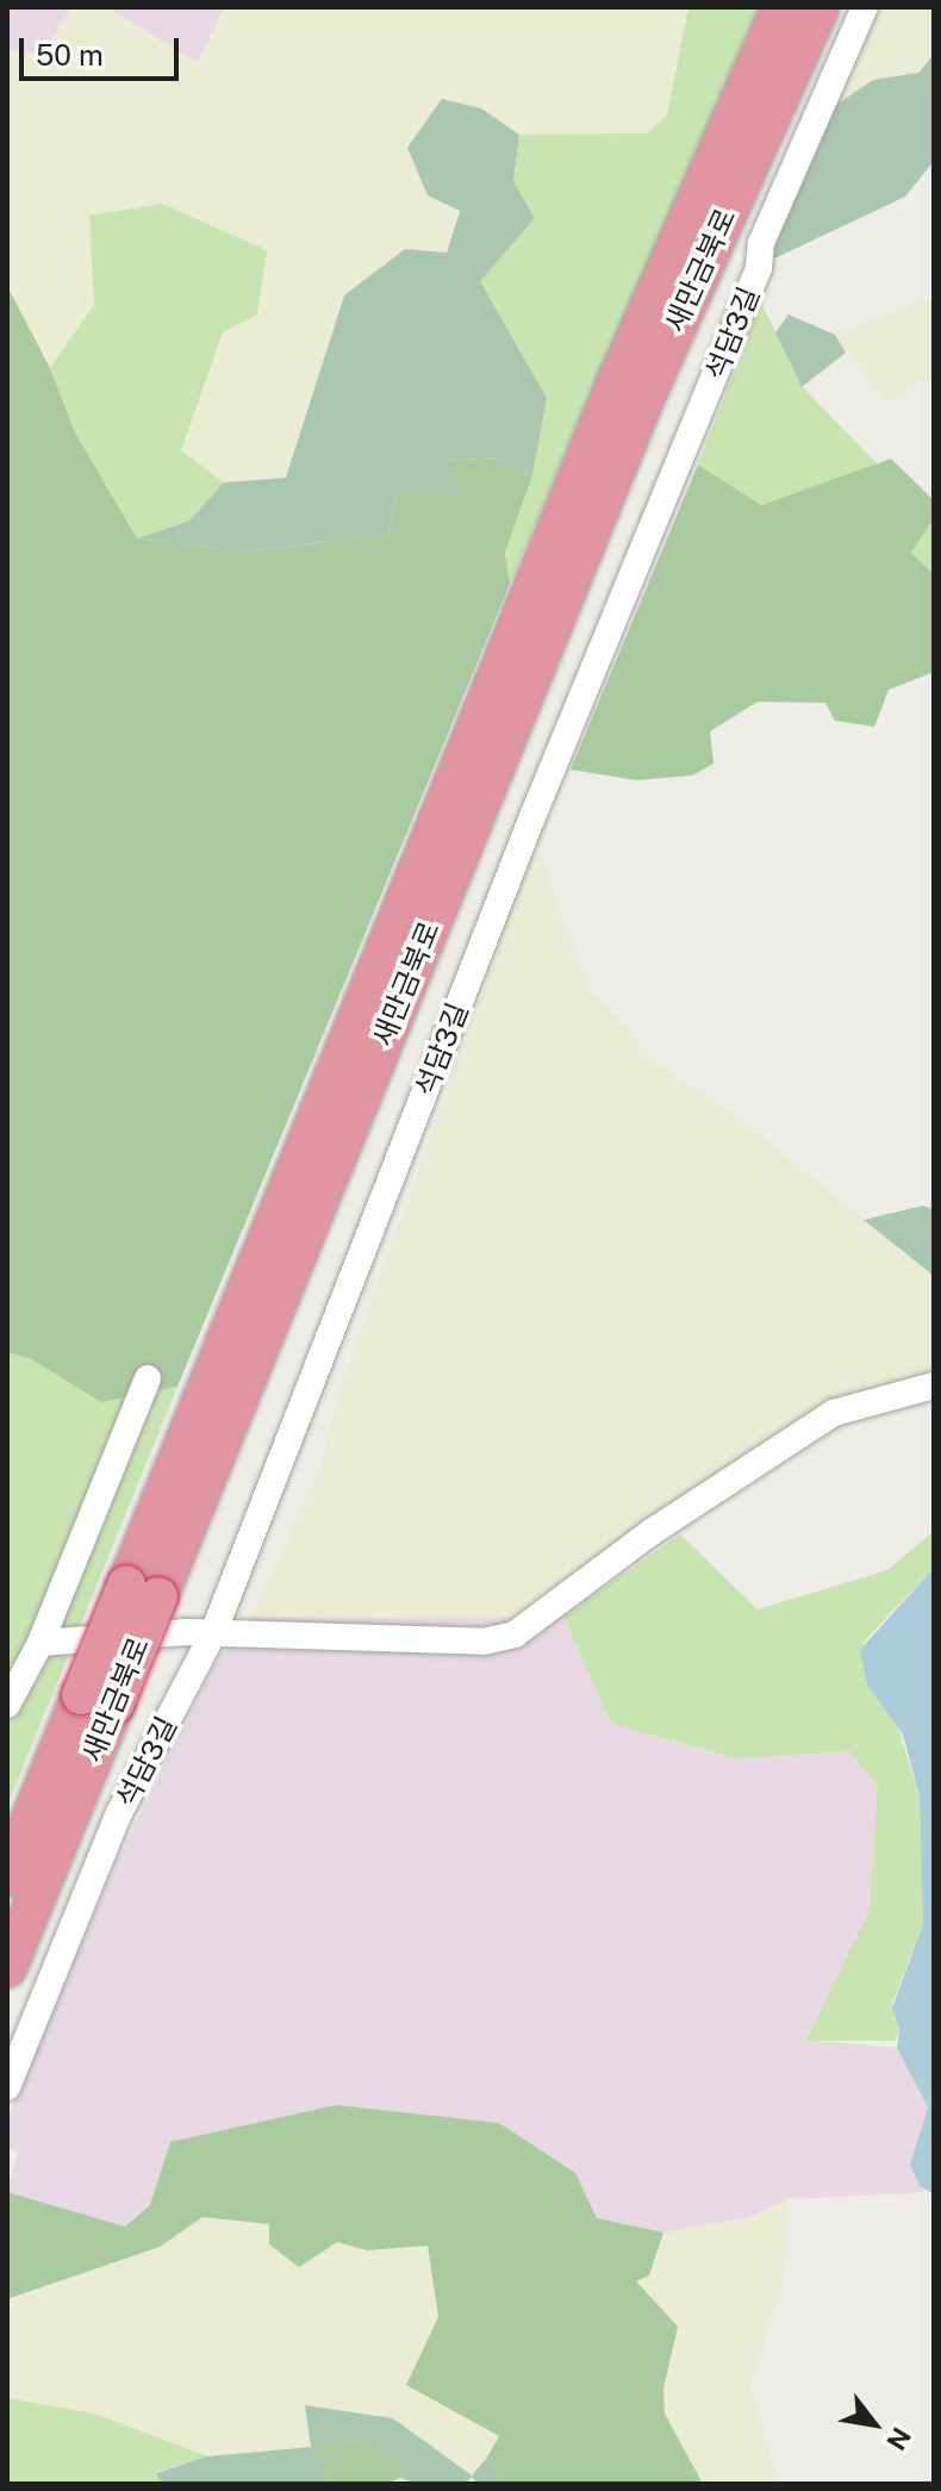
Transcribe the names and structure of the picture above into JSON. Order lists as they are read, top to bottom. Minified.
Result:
{"streets":{"highway":["새만금북로"],"street":["석담3길"]},"scale_bar":"50 m","north":"bottom right"}
